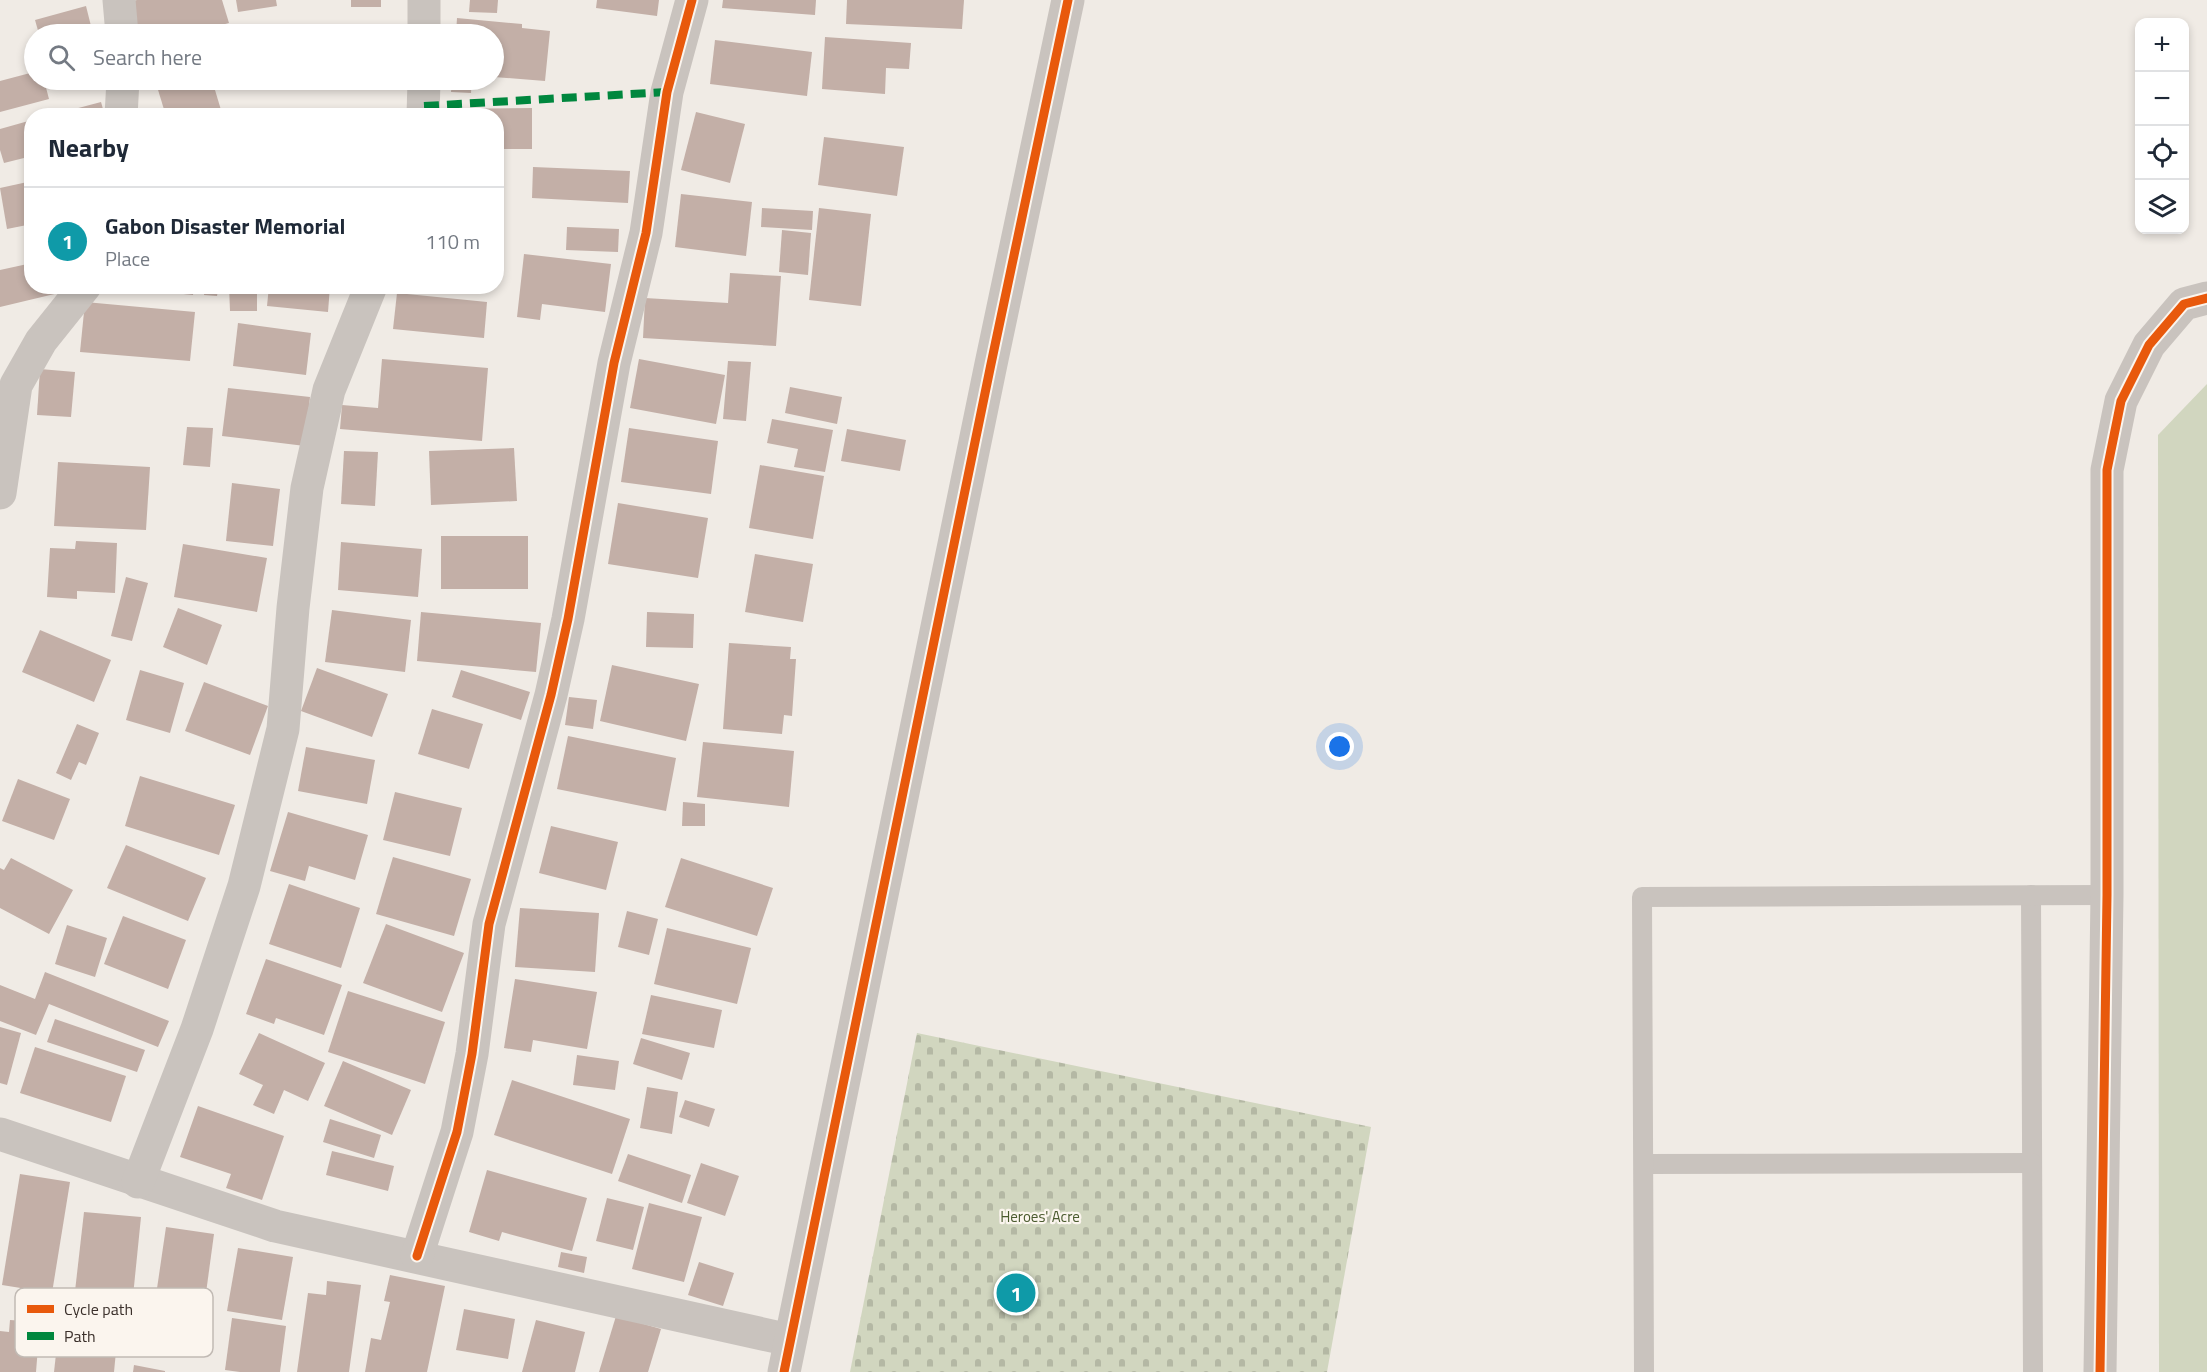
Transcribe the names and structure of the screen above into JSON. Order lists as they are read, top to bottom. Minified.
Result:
{"parks":["Heroes' Acre"],"legend":["Cycle path","Path"],"page":{"map_buttons":["+","−"],"search":"Search here","heading":"Nearby","list":[{"mark":"1","name":"Gabon Disaster Memorial","note":"Place","value":"110 m"}],"pins":"1"}}
